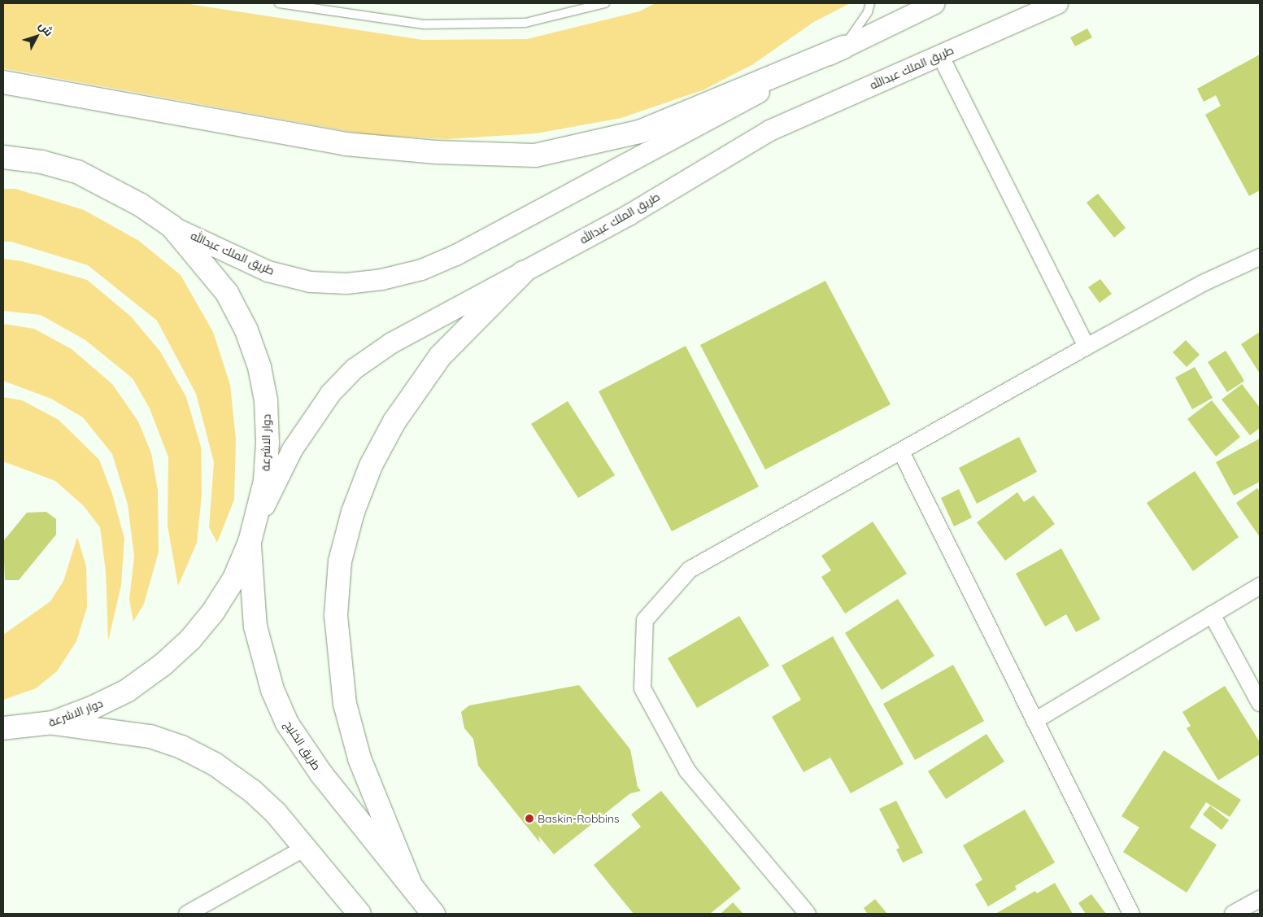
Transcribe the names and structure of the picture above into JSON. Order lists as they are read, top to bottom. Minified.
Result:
{"streets":{"main road":["دوار الاشرعة","طريق الخليج"],"street":["طريق الملك عبدالله"]},"crossings":[["طريق الملك عبدالله","دوار الاشرعة"],["طريق الملك عبدالله","طريق الخليج"],["دوار الاشرعة","طريق الخليج"]],"places":["Baskin-Robbins"],"north":"top right"}
